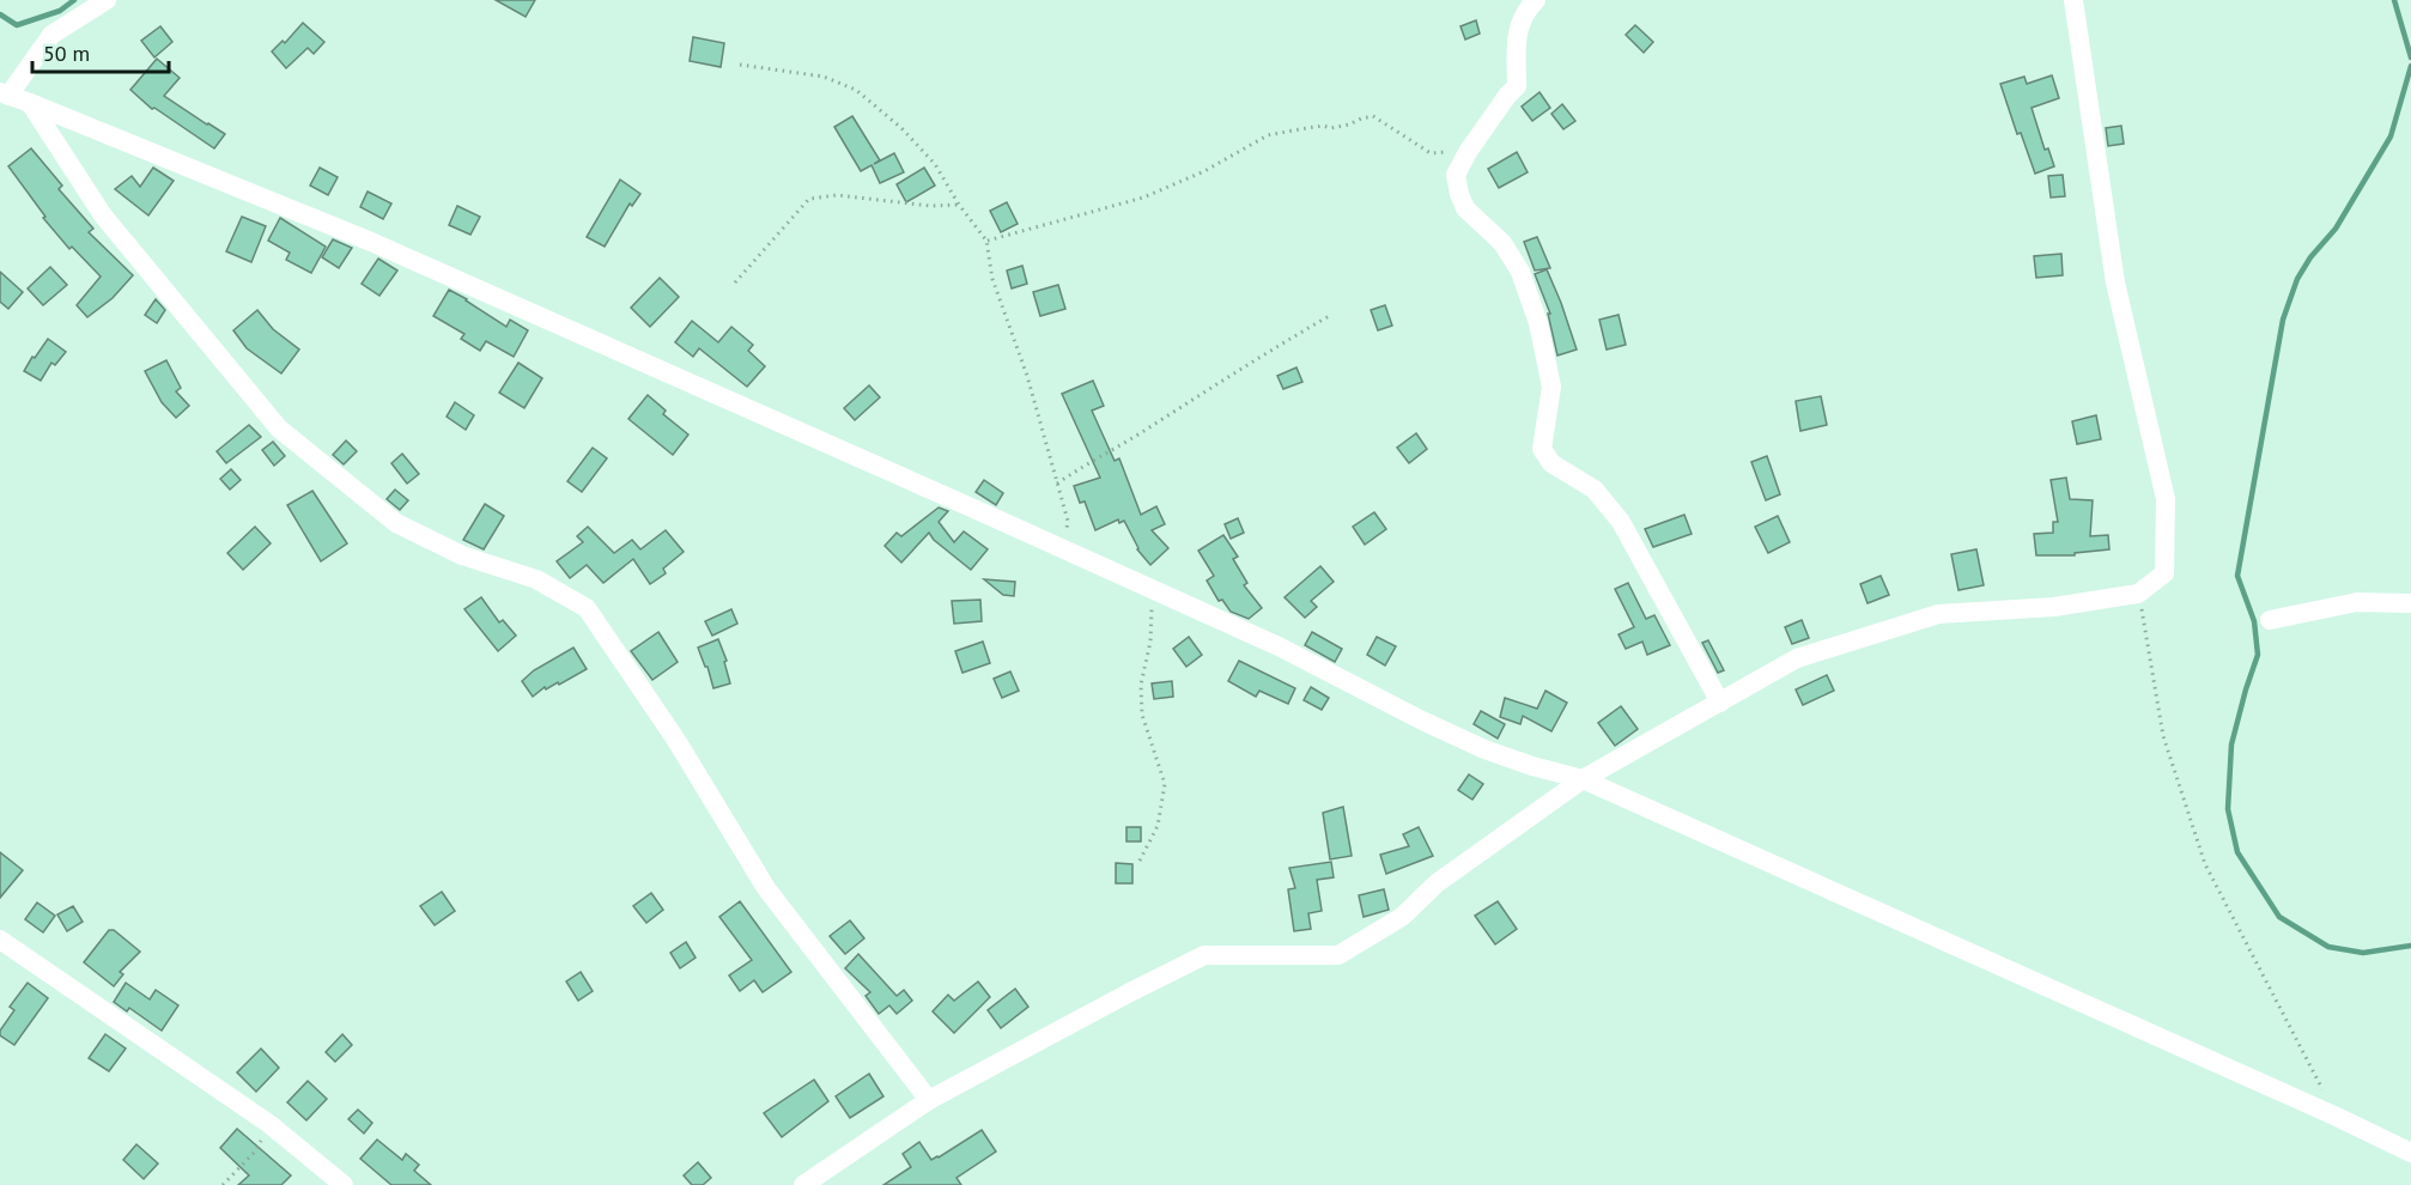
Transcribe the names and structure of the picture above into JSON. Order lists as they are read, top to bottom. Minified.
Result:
{"scale_bar":"50 m"}
